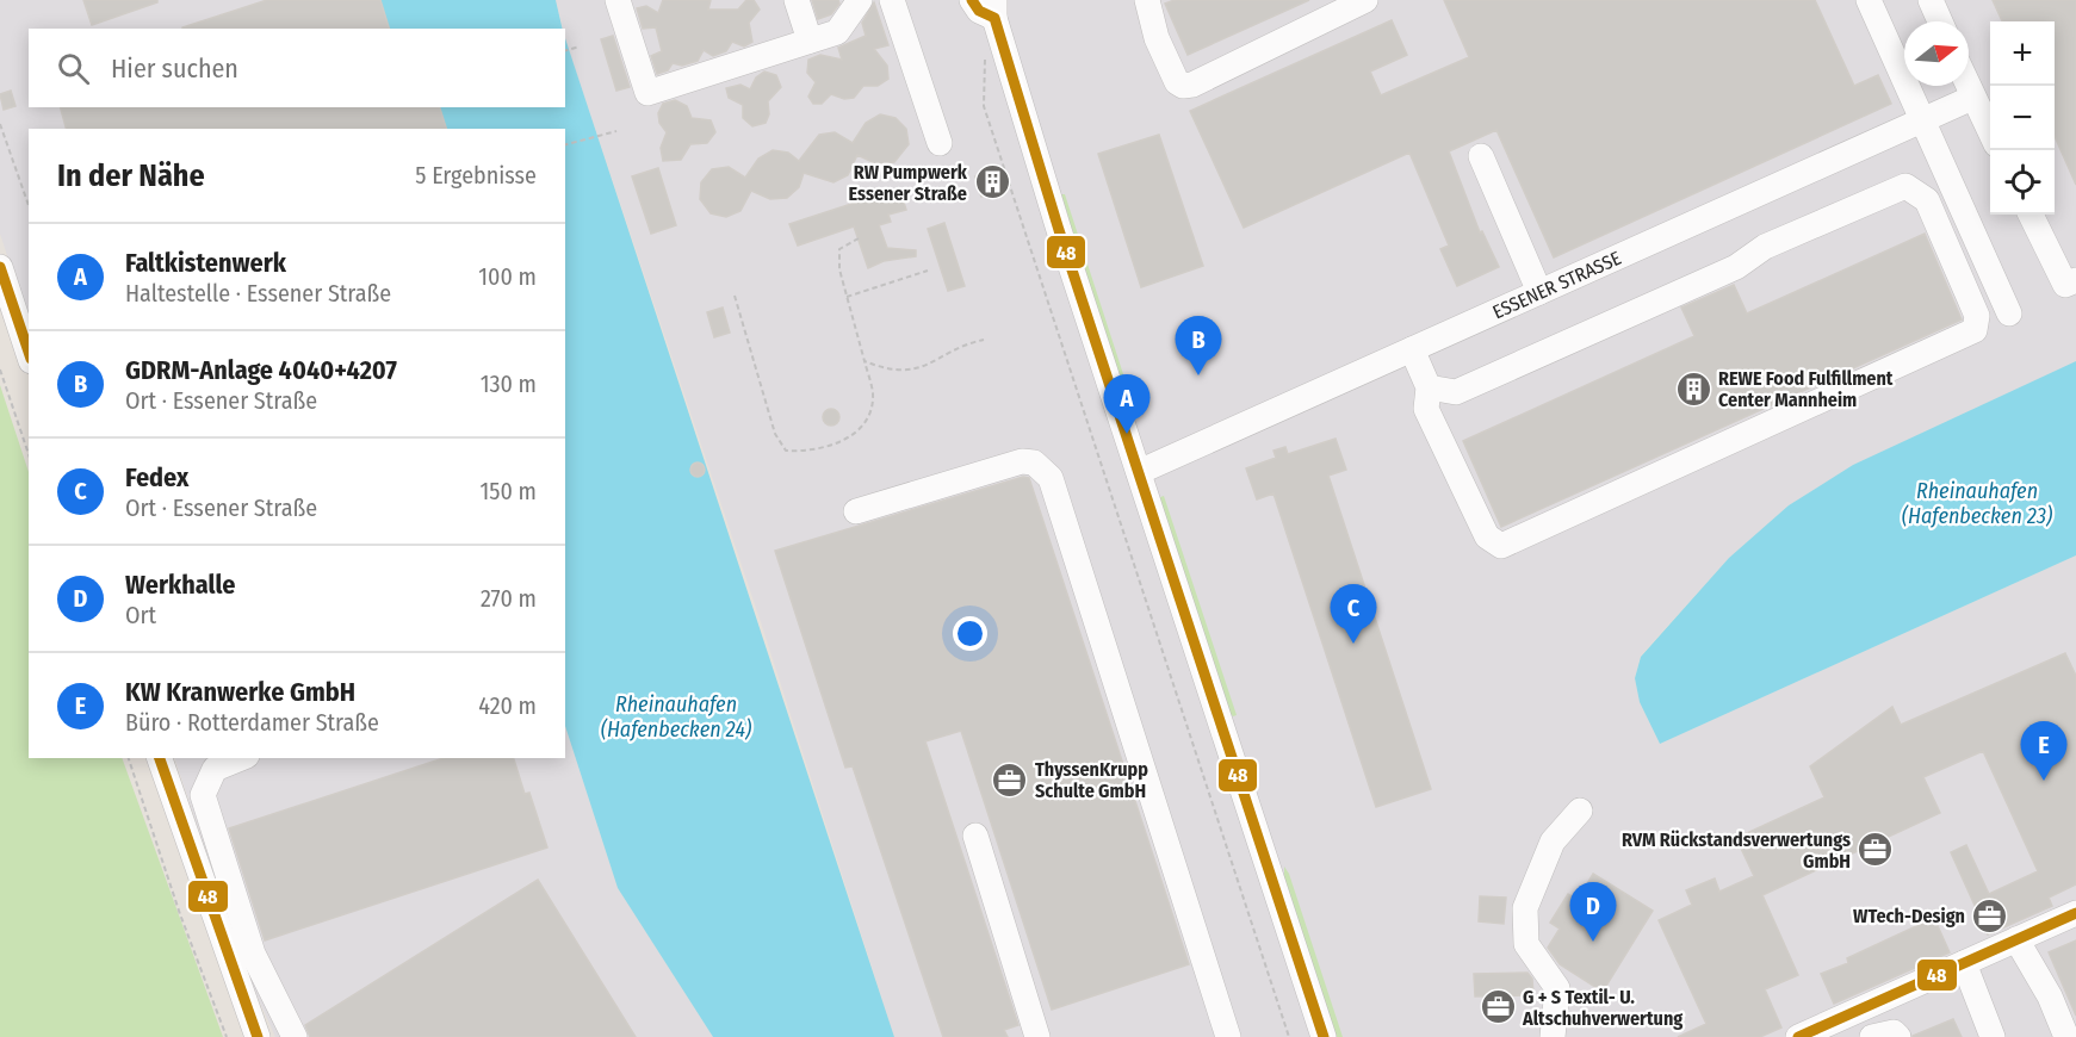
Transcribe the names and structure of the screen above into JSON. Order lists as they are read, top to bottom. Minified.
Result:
{"streets":{"street":["ESSENER STRASSE"]},"water":["Rheinauhafen (Hafenbecken 23)","Rheinauhafen (Hafenbecken 24)"],"places":{"building":["RW Pumpwerk Essener Straße","REWE Food Fulfillment Center Mannheim"],"office":["ThyssenKrupp Schulte GmbH","RVM Rückstandsverwertungs GmbH","WTech-Design","G + S Textil- U. Altschuhverwertung"]},"lines":["transit line 48"],"north":"right","page":{"map_buttons":["+","−"],"search":"Hier suchen","heading":["In der Nähe","5 Ergebnisse"],"list":[{"mark":"A","name":"Faltkistenwerk","note":"Haltestelle · Essener Straße","value":"100 m"},{"mark":"B","name":"GDRM-Anlage 4040+4207","note":"Ort · Essener Straße","value":"130 m"},{"mark":"C","name":"Fedex","note":"Ort · Essener Straße","value":"150 m"},{"mark":"D","name":"Werkhalle","note":"Ort","value":"270 m"},{"mark":"E","name":"KW Kranwerke GmbH","note":"Büro · Rotterdamer Straße","value":"420 m"}],"pins":["B","A","C","E","D"]}}
